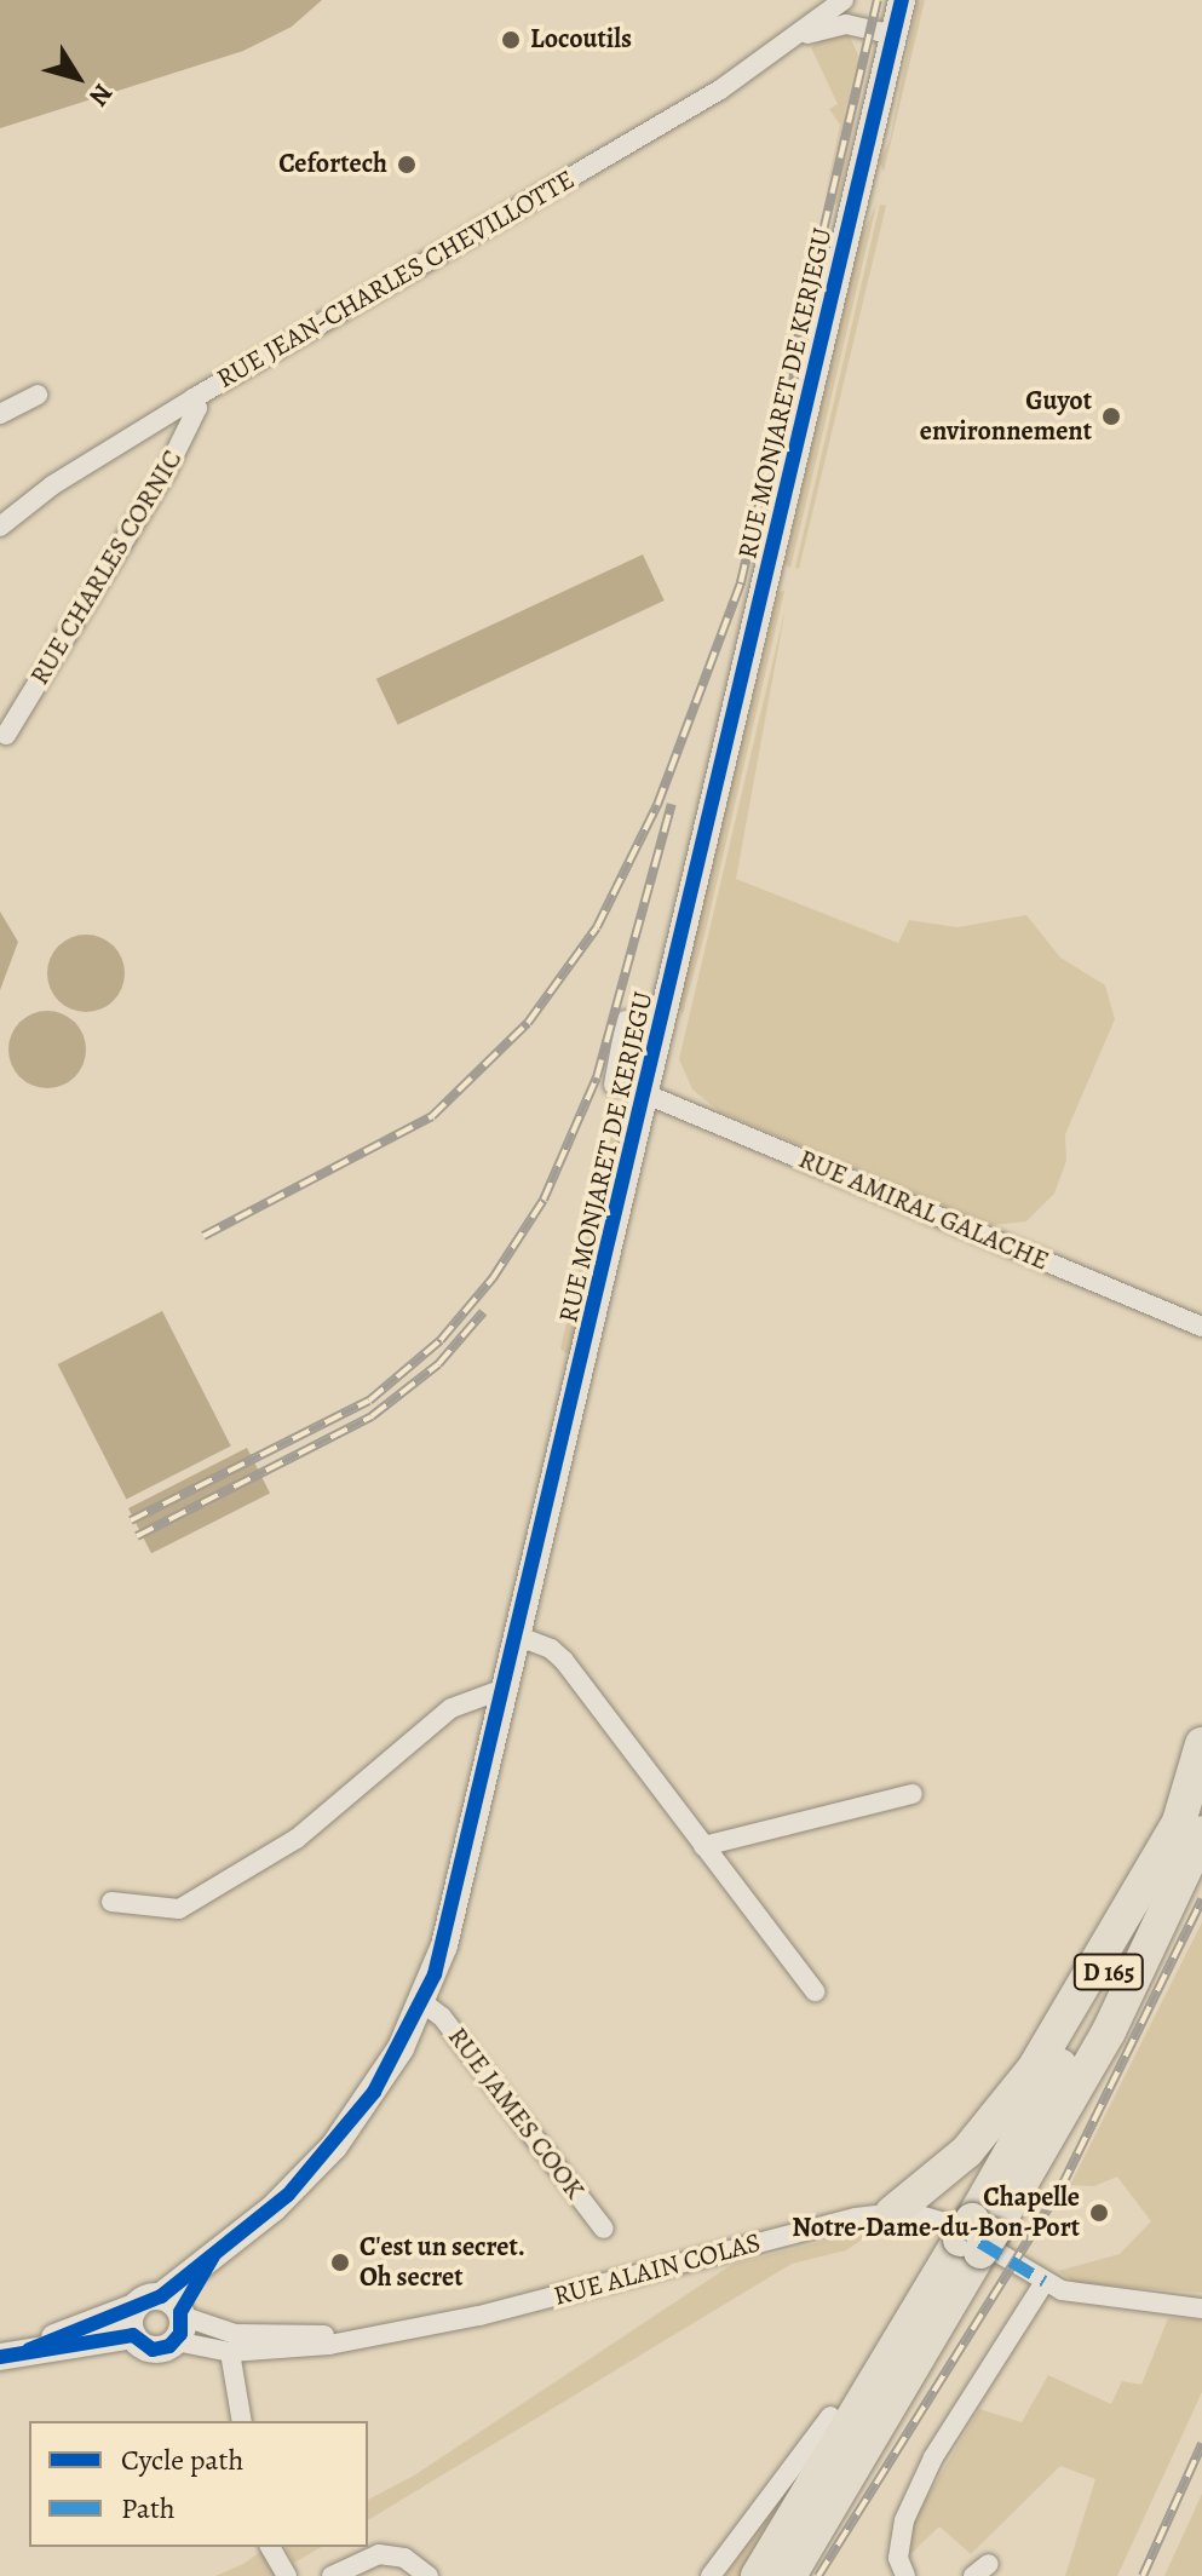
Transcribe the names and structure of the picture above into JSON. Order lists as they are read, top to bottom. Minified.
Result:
{"streets":{"highway":["D 165"],"street":["RUE JEAN-CHARLES CHEVILLOTTE","RUE MONJARET DE KERJEGU","RUE CHARLES CORNIC","RUE AMIRAL GALACHE","RUE JAMES COOK","RUE ALAIN COLAS"]},"crossings":[["RUE JEAN-CHARLES CHEVILLOTTE","RUE MONJARET DE KERJEGU"],["RUE JEAN-CHARLES CHEVILLOTTE","RUE CHARLES CORNIC"],["RUE MONJARET DE KERJEGU","RUE AMIRAL GALACHE"],["RUE MONJARET DE KERJEGU","RUE JAMES COOK"],["RUE MONJARET DE KERJEGU","RUE ALAIN COLAS"],["D 165","RUE ALAIN COLAS"]],"places":["Locoutils","Cefortech","Guyot environnement","Chapelle Notre-Dame-du-Bon-Port","C'est un secret. Oh secret"],"legend":["Cycle path","Path"],"north":"bottom right"}
